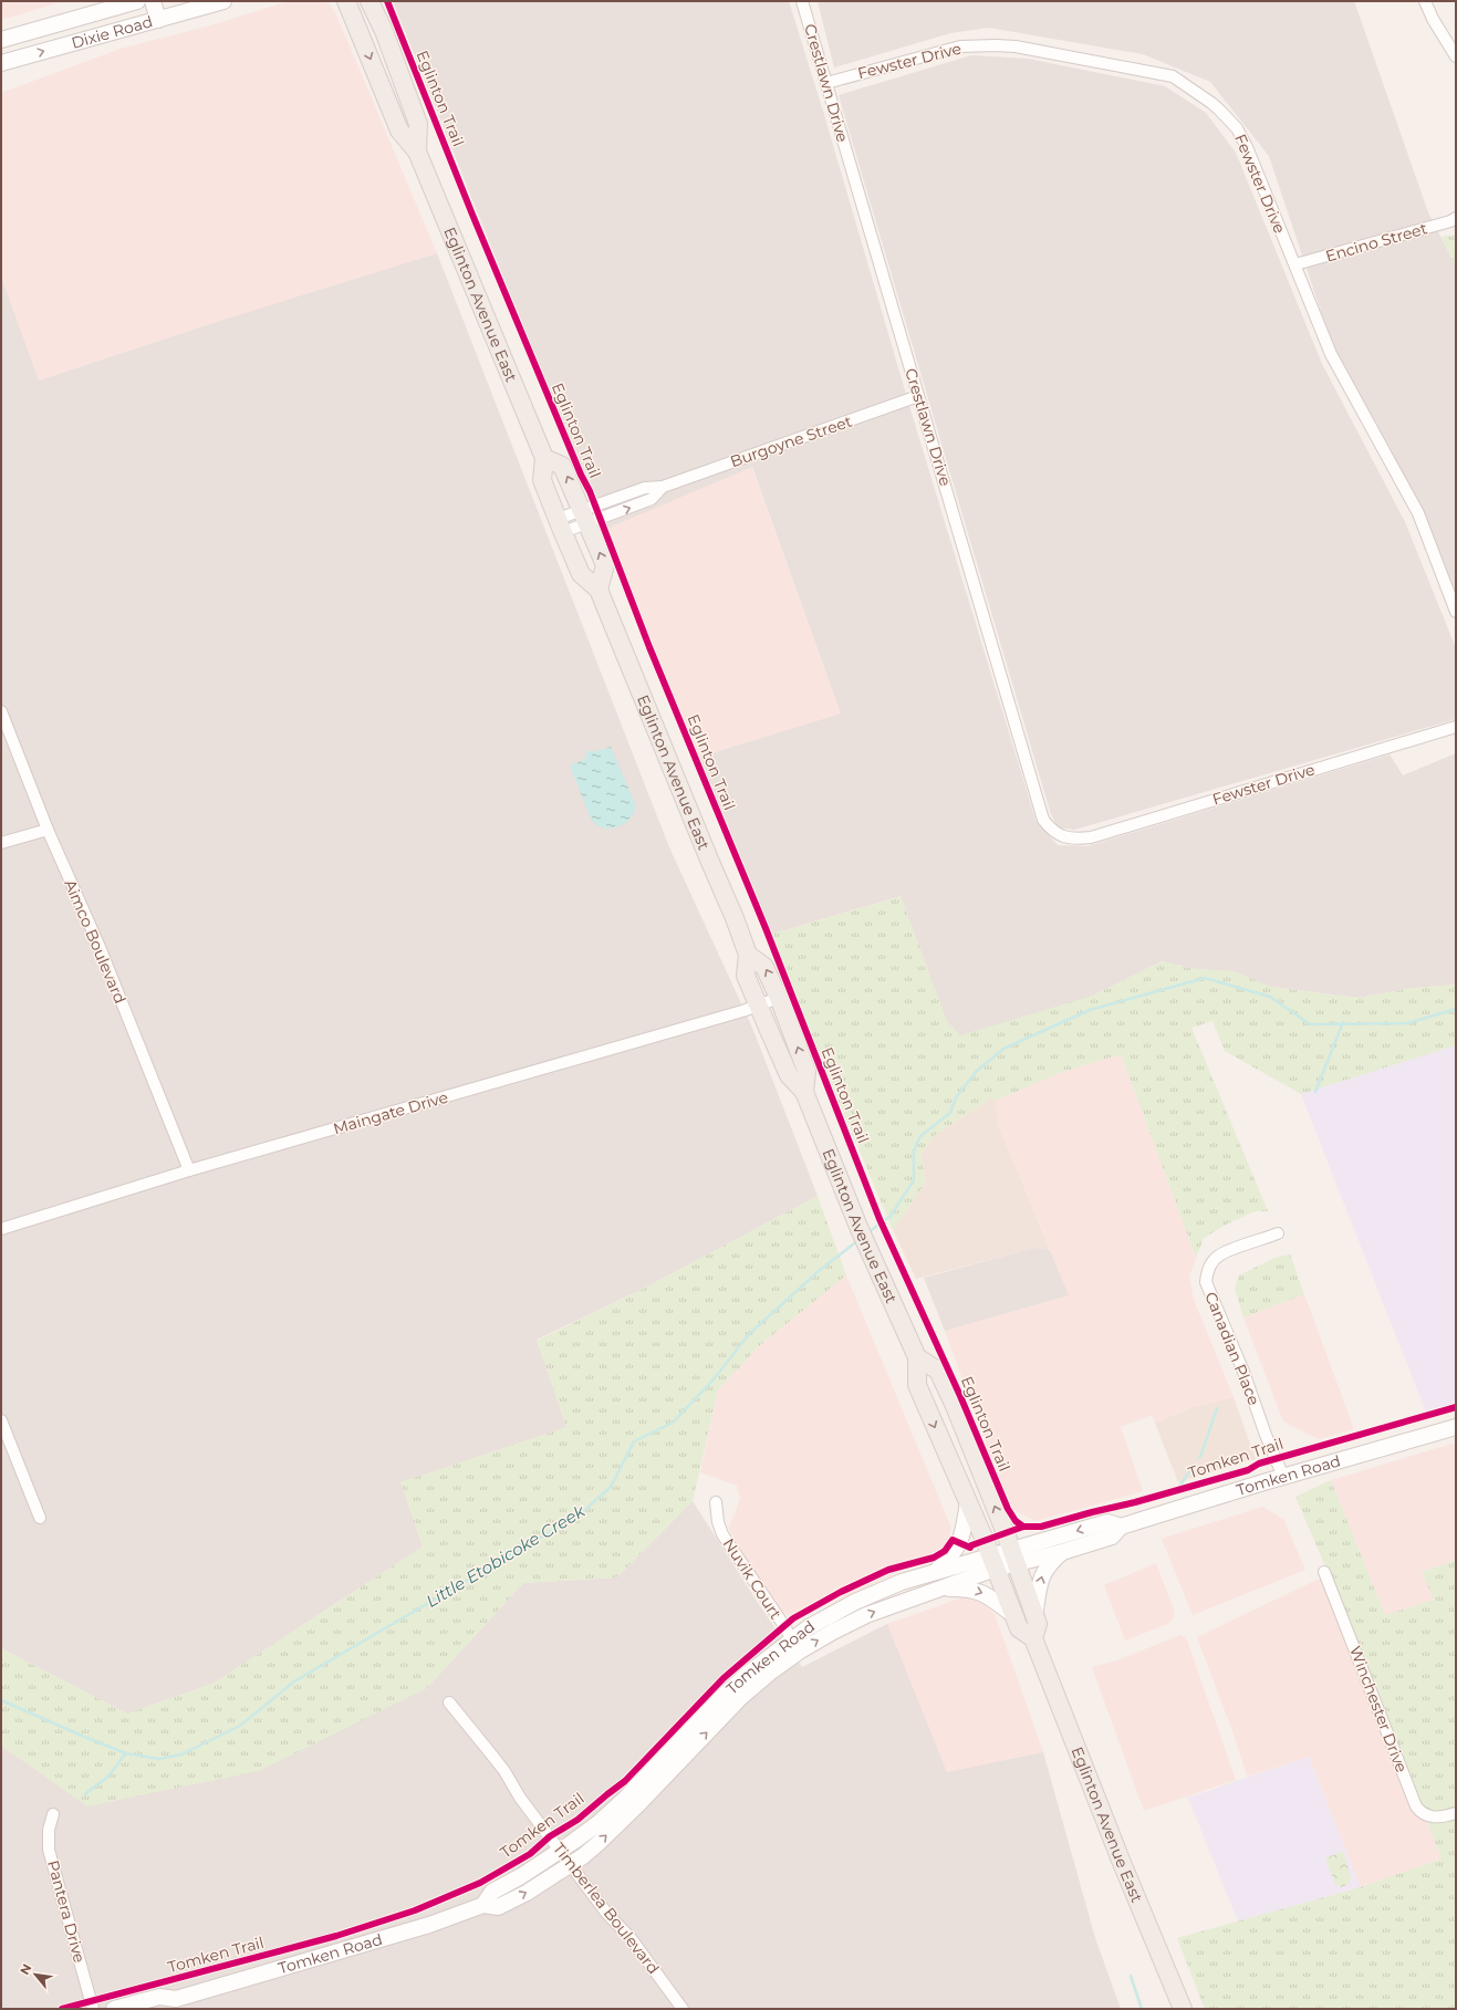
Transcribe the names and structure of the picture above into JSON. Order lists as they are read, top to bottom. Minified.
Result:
{"streets":{"main road":["Dixie Road","Eglinton Avenue East","Tomken Road"],"street":["Fewster Drive","Crestlawn Drive","Encino Street","Burgoyne Street","Aimco Boulevard","Maingate Drive","Canadian Place","Nuvik Court","Winchester Drive","Timberlea Boulevard","Pantera Drive"],"cycle path":["Eglinton Trail","Tomken Trail"]},"crossings":[["Fewster Drive","Crestlawn Drive"],["Fewster Drive","Encino Street"],["Crestlawn Drive","Burgoyne Street"],["Eglinton Avenue East","Burgoyne Street"],["Eglinton Avenue East","Maingate Drive"],["Eglinton Avenue East","Tomken Road"],["Aimco Boulevard","Maingate Drive"],["Canadian Place","Tomken Road"],["Tomken Road","Nuvik Court"],["Tomken Road","Timberlea Boulevard"]],"water":["Little Etobicoke Creek"],"north":"top left"}
